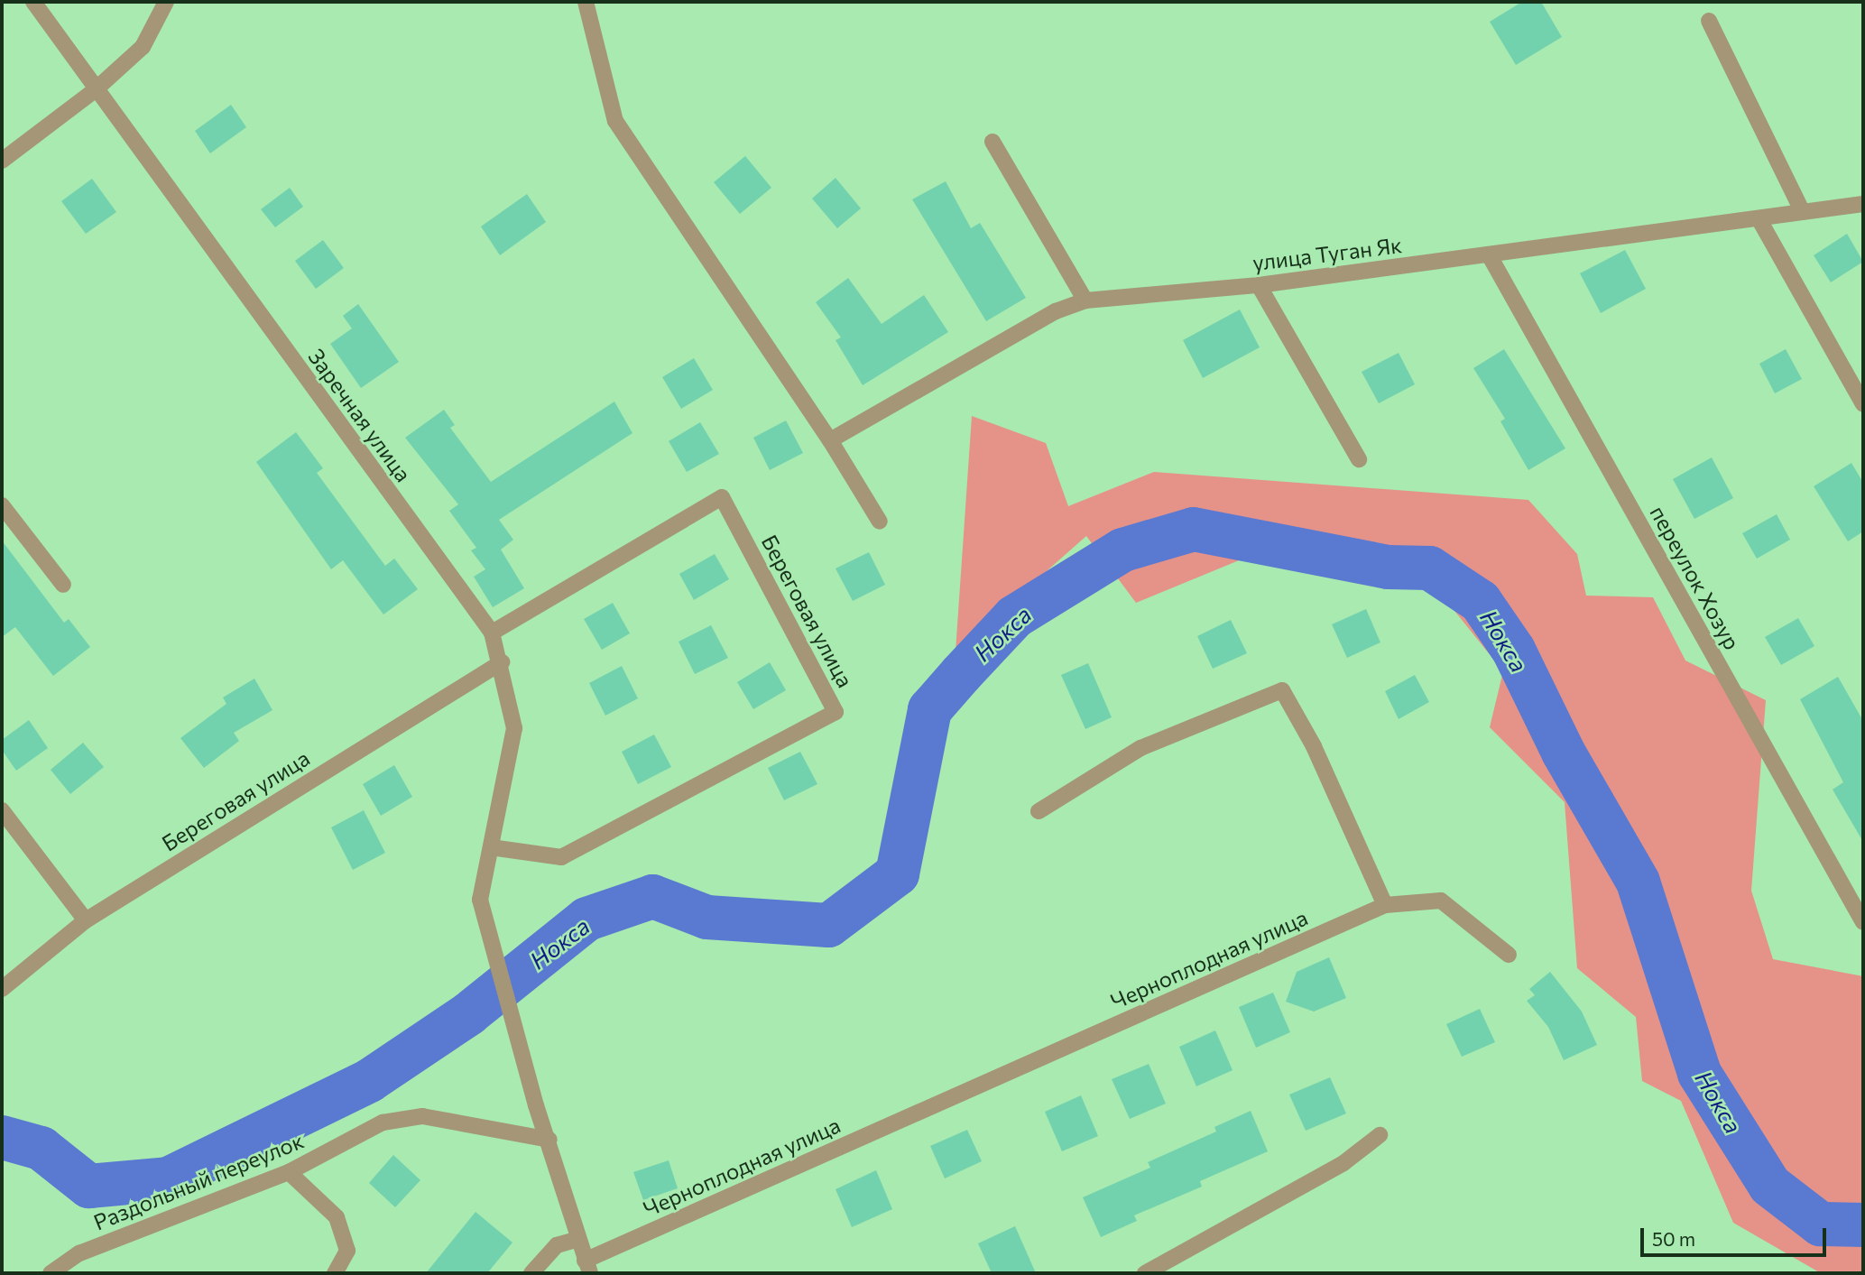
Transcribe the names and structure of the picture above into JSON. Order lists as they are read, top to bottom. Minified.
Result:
{"streets":{"street":["улица Туган Як","Заречная улица","переулок Хозур","Береговая улица","Черноплодная улица","Раздольный переулок"]},"crossings":[["улица Туган Як","переулок Хозур"],["Заречная улица","Береговая улица"],["Заречная улица","Раздольный переулок"]],"water":["Нокса"],"scale_bar":"50 m"}
